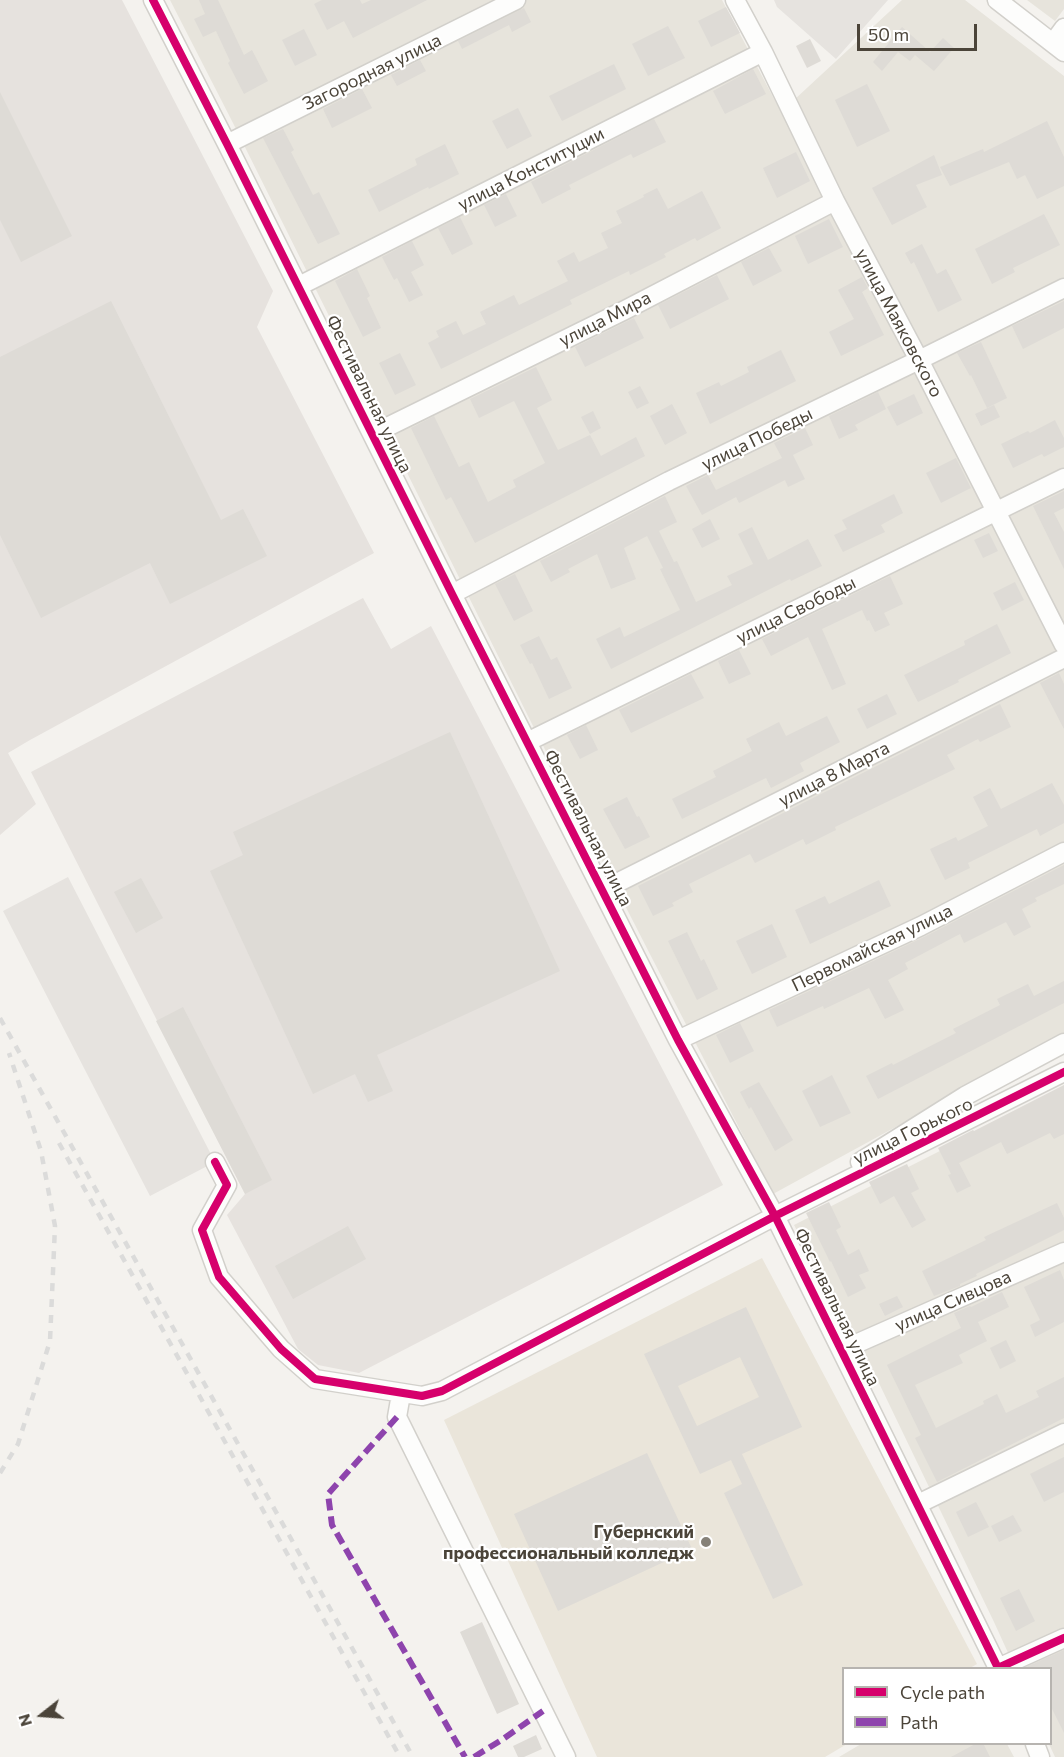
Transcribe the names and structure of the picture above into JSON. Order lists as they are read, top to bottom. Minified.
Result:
{"streets":{"street":["Загородная улица","улица Конституции","улица Мира","улица Маяковского","Фестивальная улица","улица Победы","улица Свободы","улица 8 Марта","Первомайская улица","улица Горького","улица Сивцова"]},"crossings":[["Загородная улица","Фестивальная улица"],["улица Конституции","улица Маяковского"],["улица Конституции","Фестивальная улица"],["улица Мира","улица Маяковского"],["улица Мира","Фестивальная улица"],["улица Маяковского","улица Победы"],["улица Маяковского","улица Свободы"],["Фестивальная улица","улица Победы"],["Фестивальная улица","улица Свободы"],["Фестивальная улица","улица 8 Марта"],["Фестивальная улица","Первомайская улица"],["Фестивальная улица","улица Горького"],["Фестивальная улица","улица Сивцова"]],"places":["Губернский профессиональный колледж"],"legend":["Cycle path","Path"],"scale_bar":"50 m","north":"left"}
